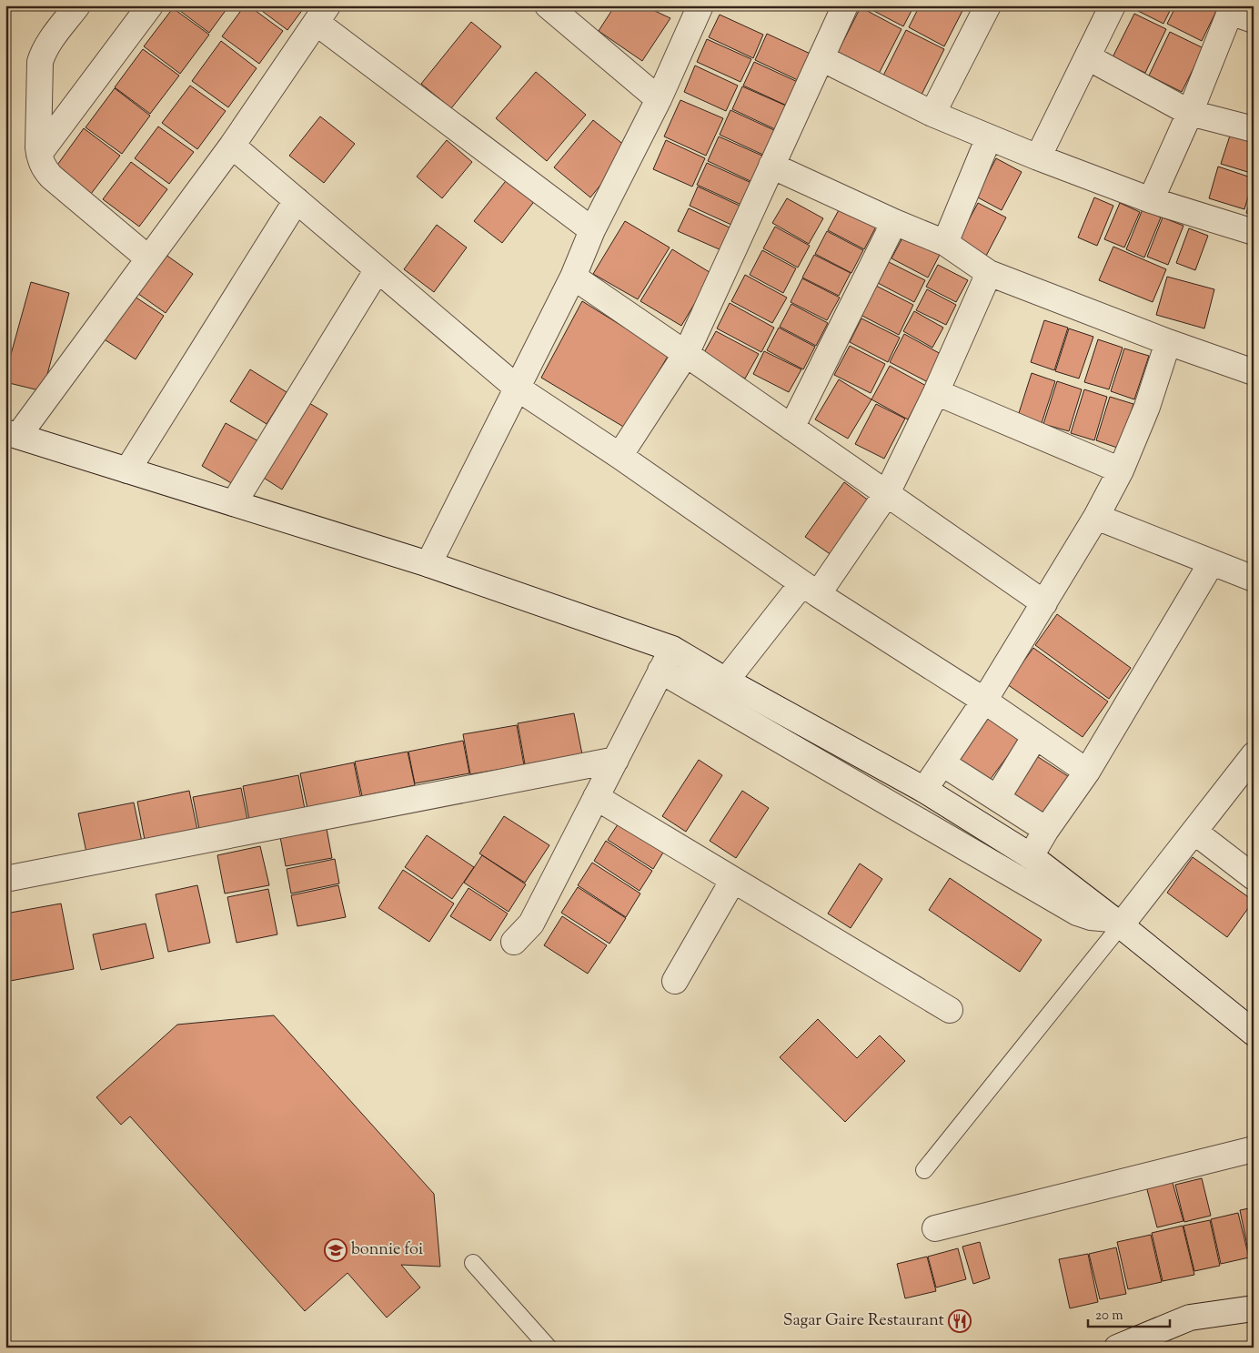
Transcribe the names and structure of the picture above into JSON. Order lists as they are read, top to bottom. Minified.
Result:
{"places":{"school or university":["bonnie foi"],"restaurant":["Sagar Gaire Restaurant"]},"scale_bar":"20 m"}
